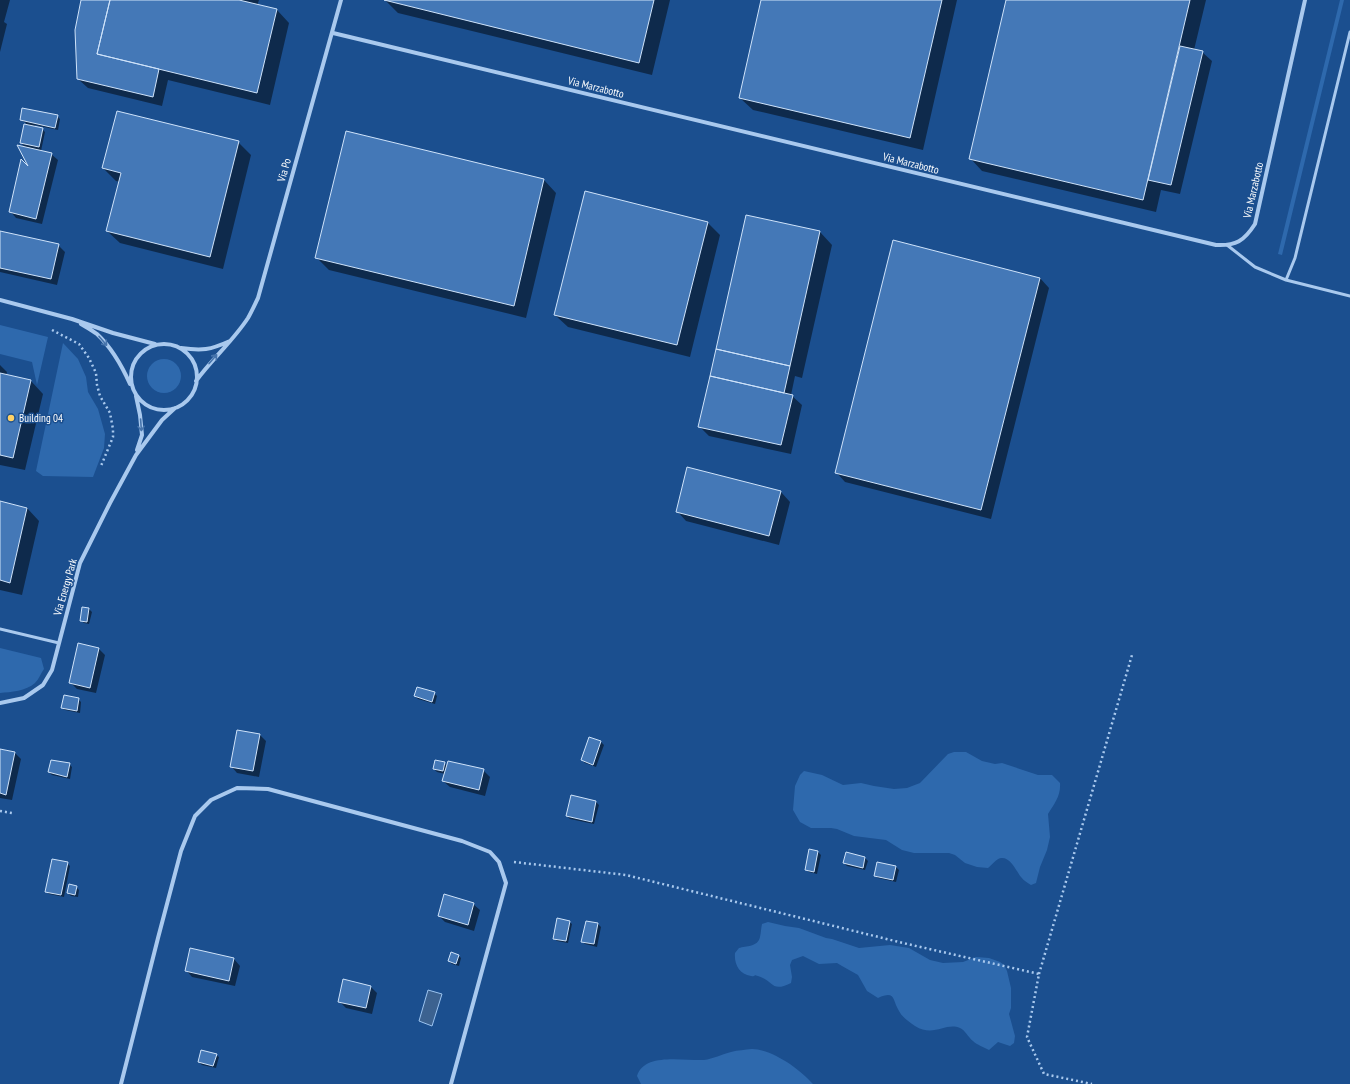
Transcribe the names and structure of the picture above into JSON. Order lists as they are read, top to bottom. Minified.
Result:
{"streets":{"street":["Via Marzabotto","Via Po","Via Energy Park"]},"crossings":[["Via Marzabotto","Via Po"],["Via Po","Via Energy Park"]],"places":["Building 04"]}
